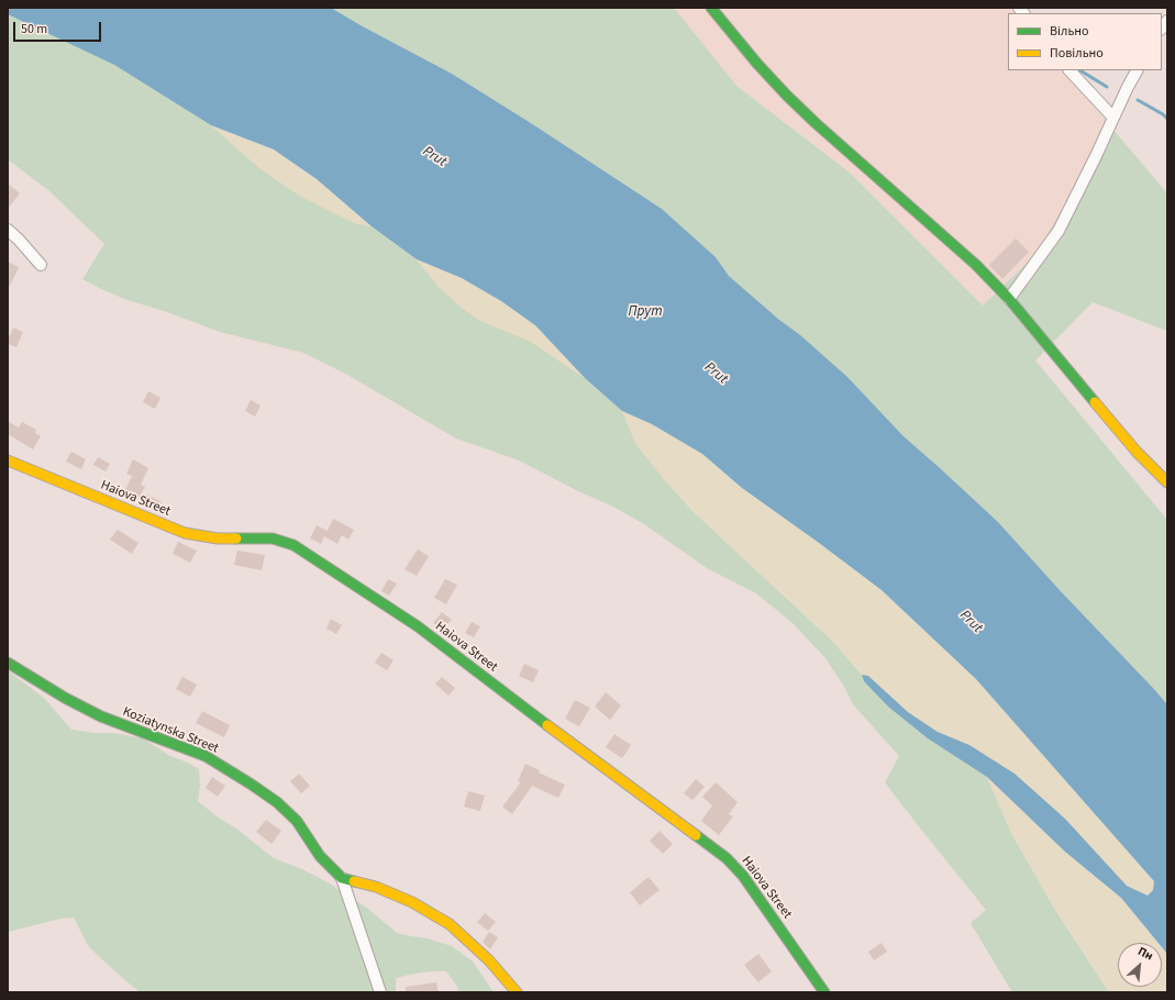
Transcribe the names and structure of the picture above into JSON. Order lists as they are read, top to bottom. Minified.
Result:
{"streets":{"street":["Haiova Street","Koziatynska Street"]},"water":["Prut","Прут"],"legend":["Вільно","Повільно"],"scale_bar":"50 m","north":"top right"}
